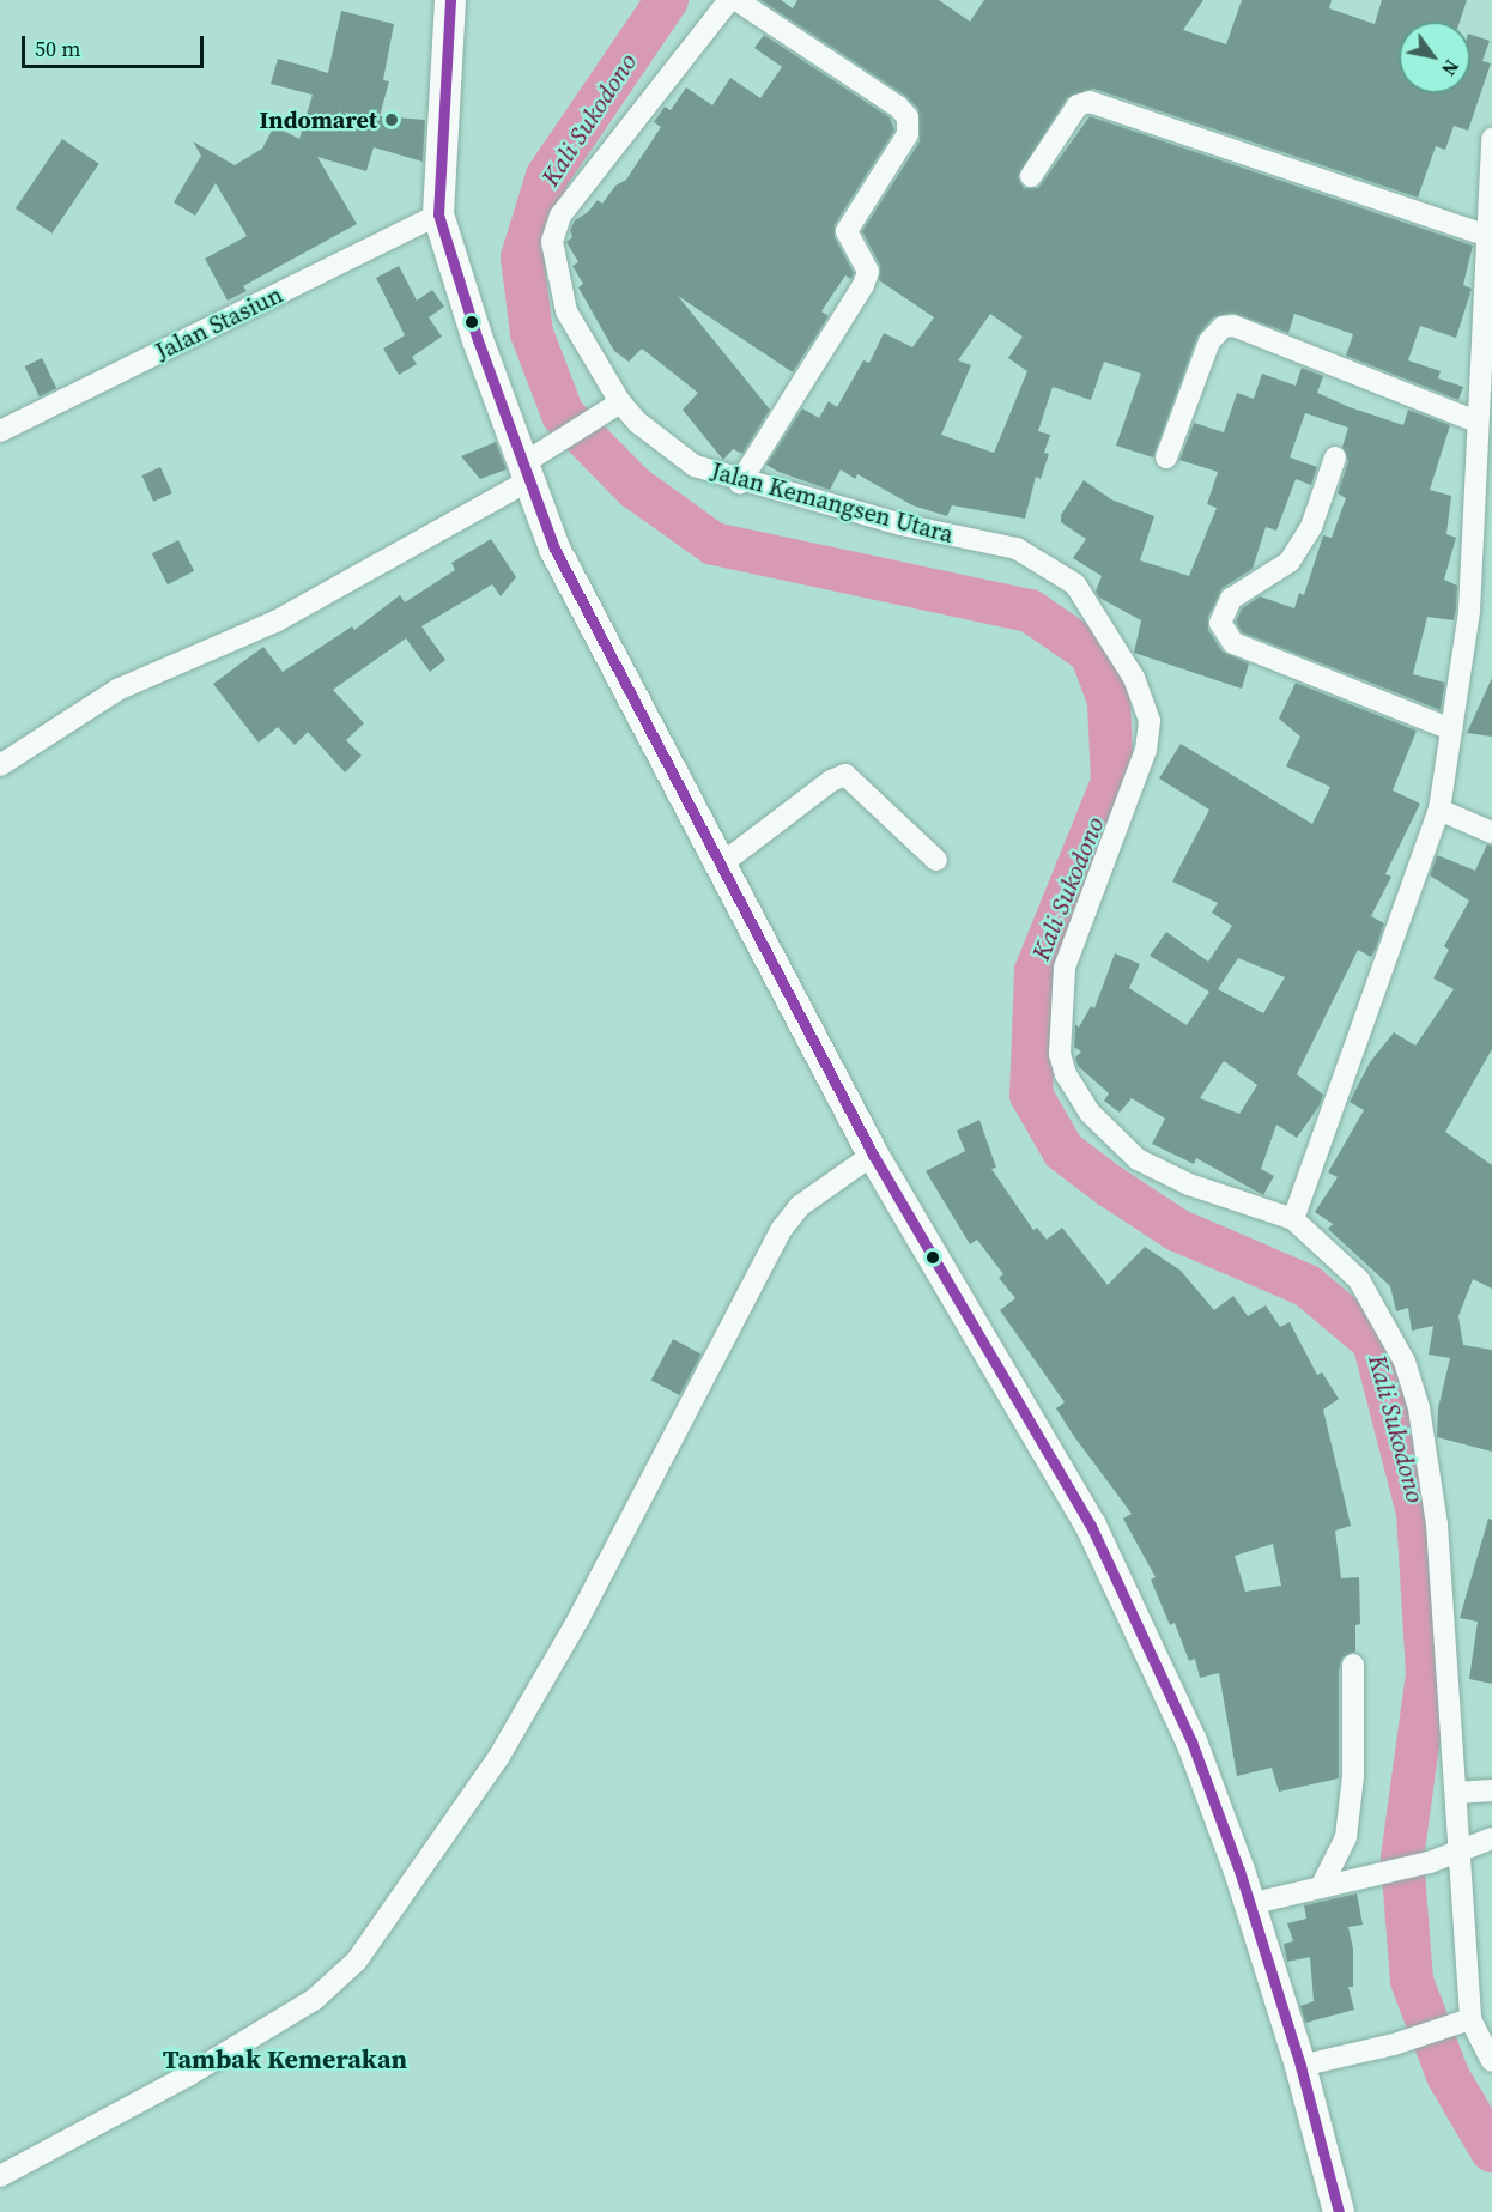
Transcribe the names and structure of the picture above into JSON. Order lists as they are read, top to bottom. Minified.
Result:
{"streets":{"street":["Jalan Stasiun","Jalan Kemangsen Utara"]},"districts":["Tambak Kemerakan"],"water":["Kali Sukodono"],"places":["Indomaret"],"scale_bar":"50 m","north":"bottom right"}
